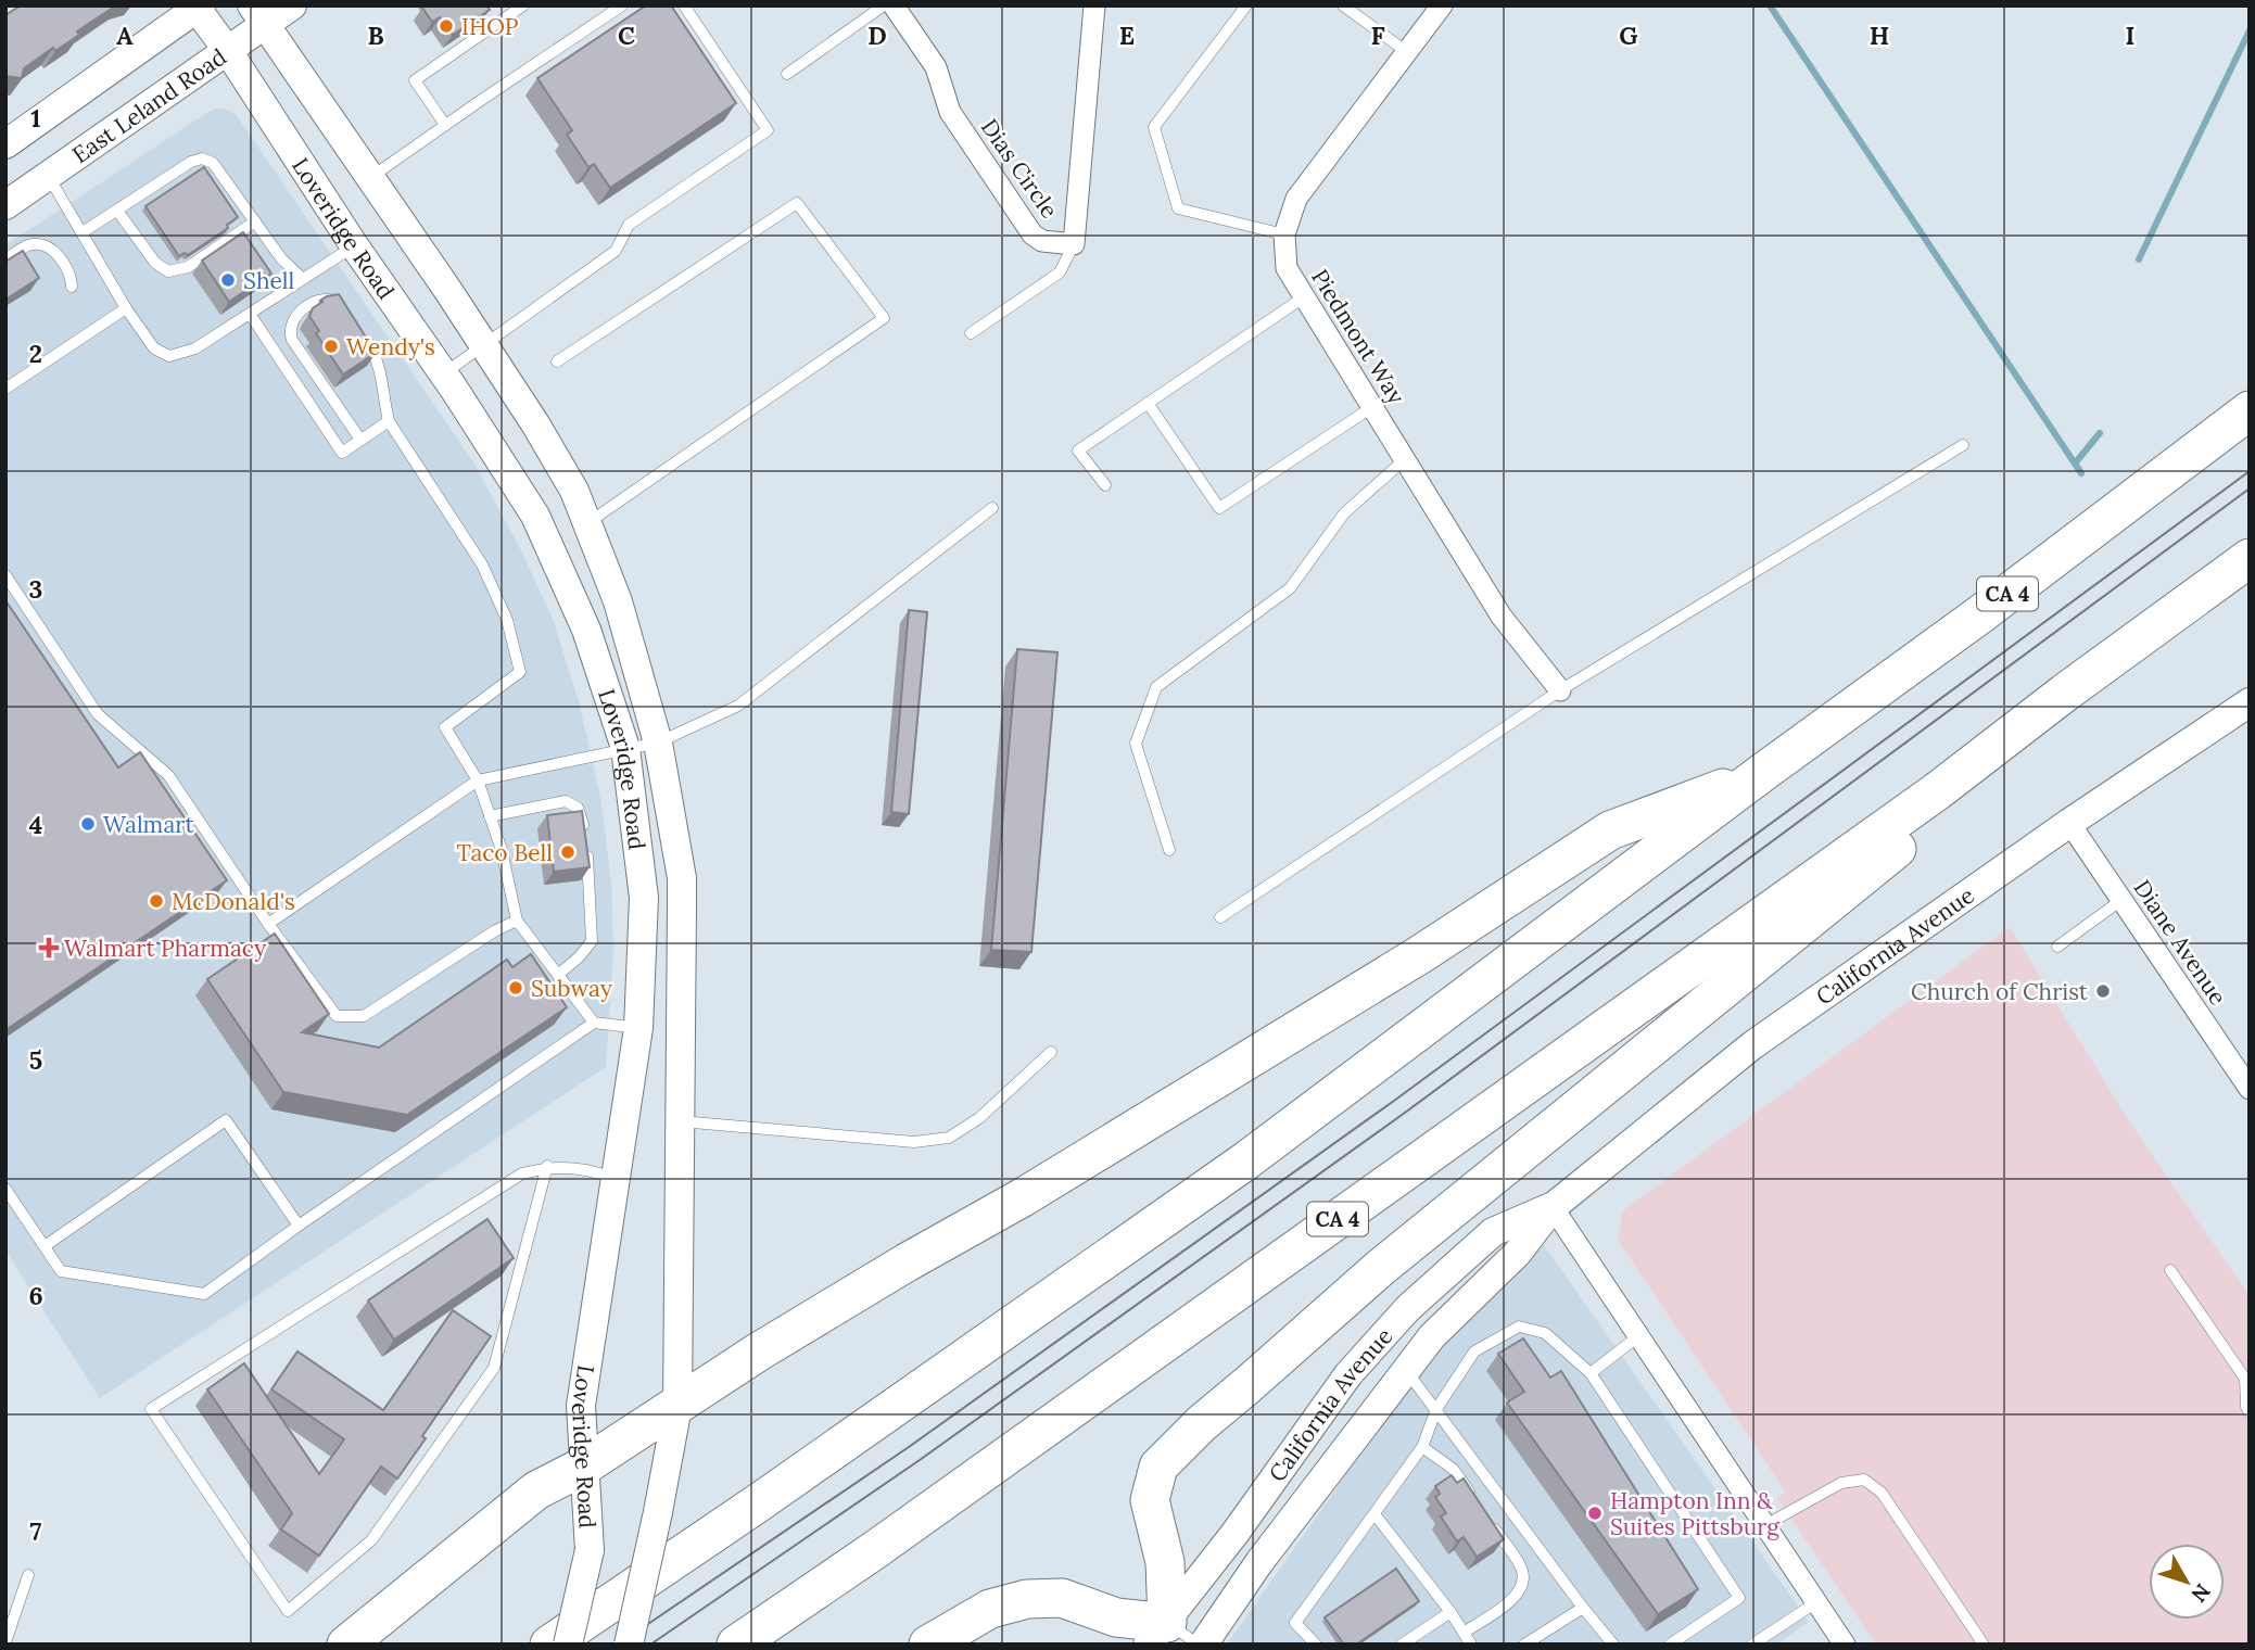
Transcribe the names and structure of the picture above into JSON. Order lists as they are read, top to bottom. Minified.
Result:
{"streets":{"highway":["CA 4"],"main road":["East Leland Road","Loveridge Road","California Avenue"],"street":["Dias Circle","Piedmont Way","Diane Avenue"]},"crossings":[["East Leland Road","Loveridge Road"],["Diane Avenue","California Avenue"]],"places":{"other":["IHOP","Shell","Wendy's","Walmart","Taco Bell","McDonald's","Subway","Church of Christ","Hampton Inn & Suites Pittsburg"],"health":["Walmart Pharmacy"]},"north":"bottom right","grid":{"columns":["A","B","C","D","E","F","G","H","I"],"rows":["1","2","3","4","5","6","7"]}}
